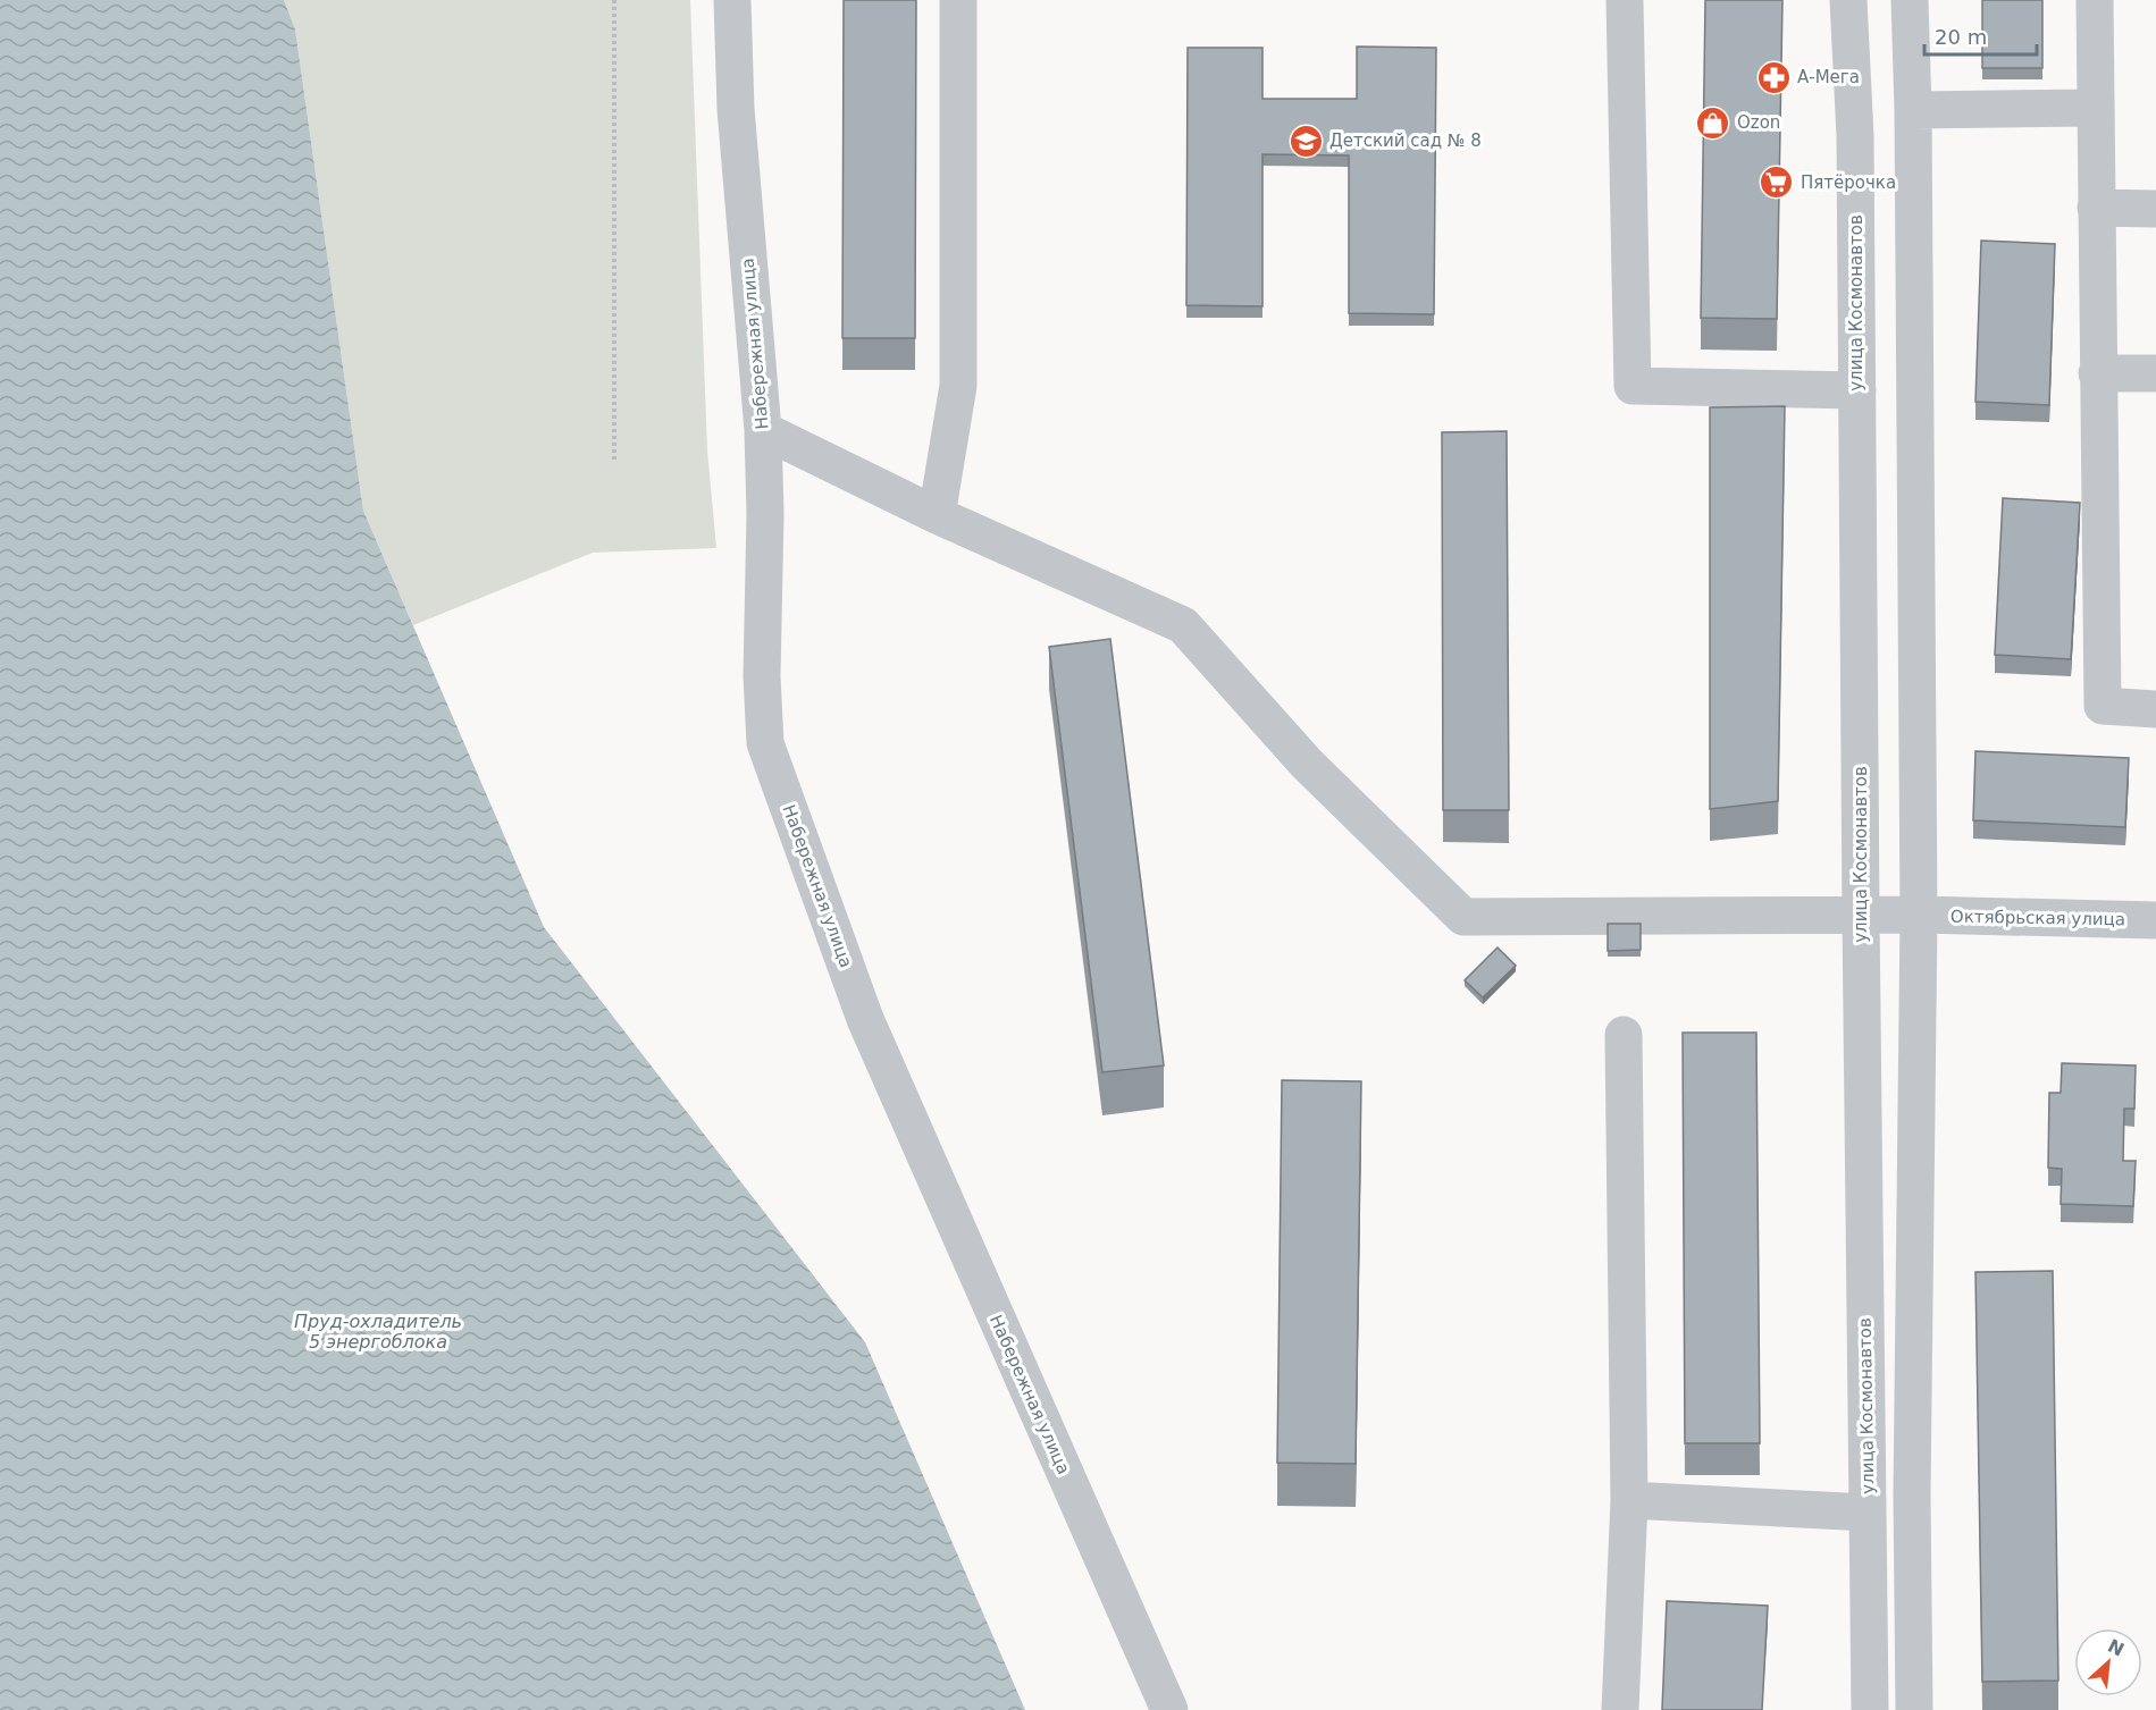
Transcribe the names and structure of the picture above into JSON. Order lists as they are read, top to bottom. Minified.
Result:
{"streets":{"street":["улица Космонавтов","Набережная улица","Октябрьская улица"]},"crossings":[["улица Космонавтов","Октябрьская улица"],["Набережная улица","Октябрьская улица"]],"water":["Пруд-охладитель 5 энергоблока"],"places":{"pharmacy":["А-Мега"],"shop":["Ozon"],"school or university":["Детский сад № 8"],"supermarket":["Пятёрочка"]},"scale_bar":"20 m","north":"top right"}
